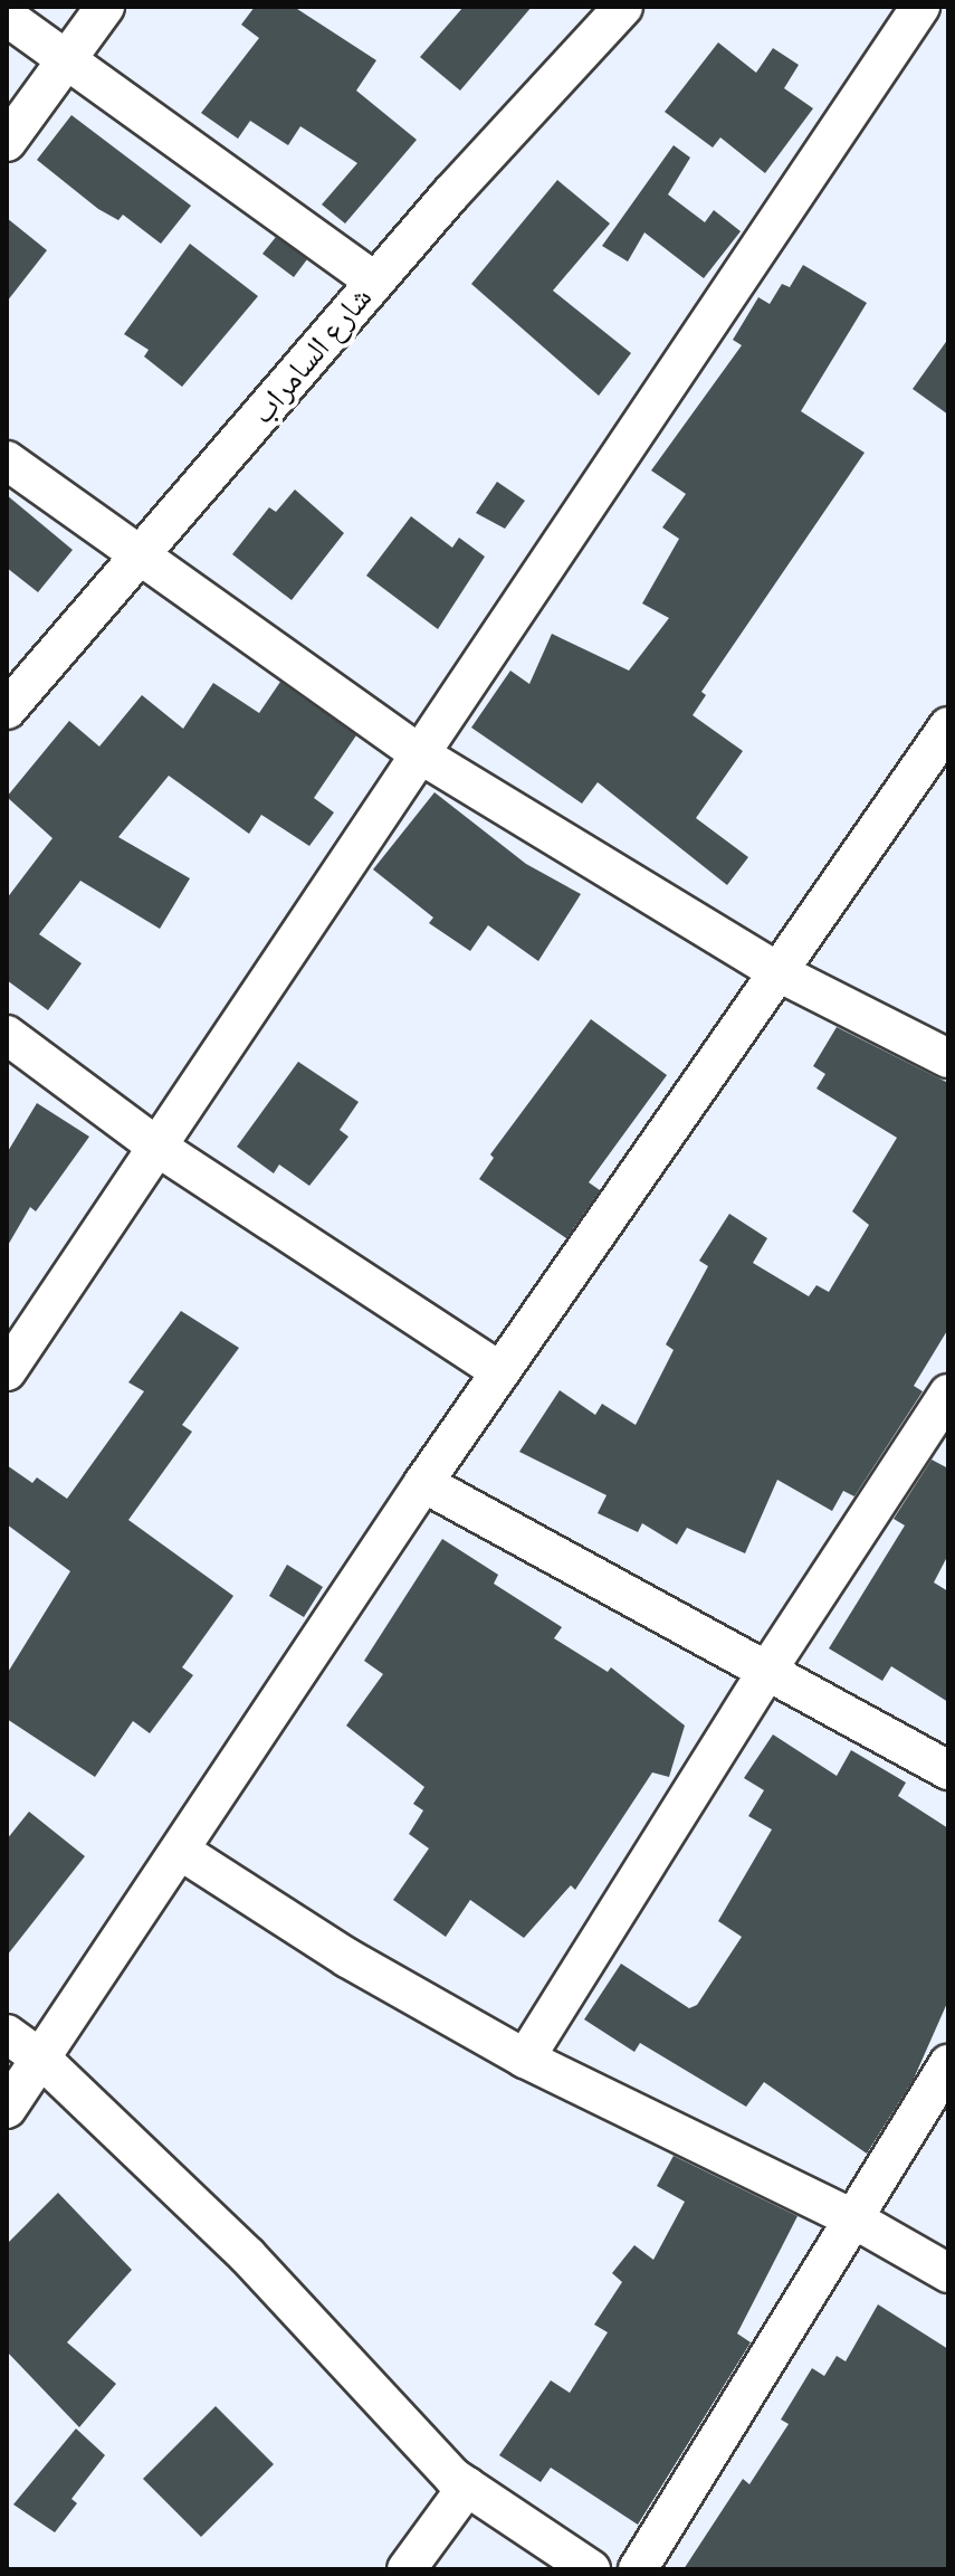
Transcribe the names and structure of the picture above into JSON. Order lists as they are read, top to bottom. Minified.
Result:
{"streets":{"street":["شارع السامراب"]}}
